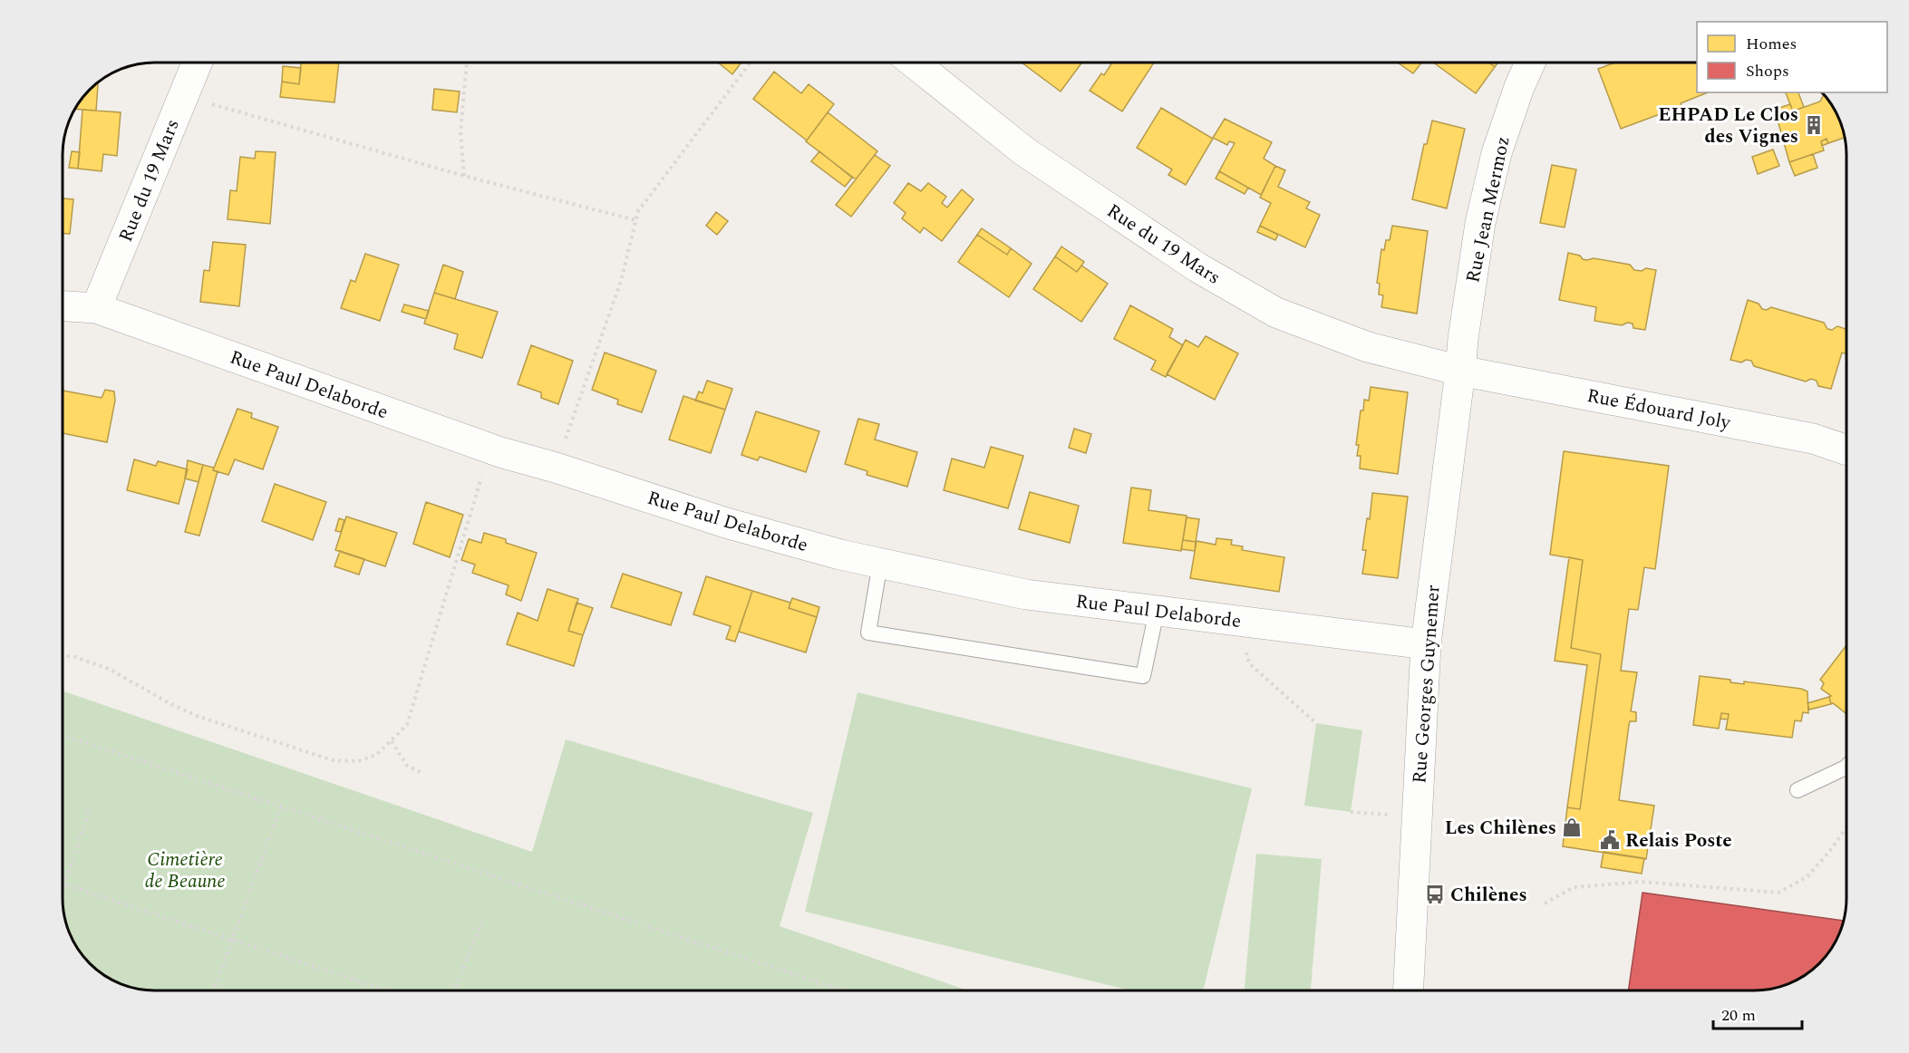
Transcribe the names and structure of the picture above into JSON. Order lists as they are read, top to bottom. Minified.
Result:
{"streets":{"street":["Rue du 19 Mars","Rue Jean Mermoz","Rue Paul Delaborde","Rue Édouard Joly","Rue Georges Guynemer"]},"crossings":[["Rue du 19 Mars","Rue Jean Mermoz"],["Rue du 19 Mars","Rue Paul Delaborde"],["Rue du 19 Mars","Rue Édouard Joly"],["Rue du 19 Mars","Rue Georges Guynemer"],["Rue Jean Mermoz","Rue Édouard Joly"],["Rue Jean Mermoz","Rue Georges Guynemer"],["Rue Paul Delaborde","Rue Georges Guynemer"],["Rue Édouard Joly","Rue Georges Guynemer"]],"parks":["Cimetière de Beaune"],"places":{"building":["EHPAD Le Clos des Vignes"],"shop":["Les Chilènes"],"public building":["Relais Poste"],"bus stop":["Chilènes"]},"legend":["Homes","Shops"],"scale_bar":"20 m"}
